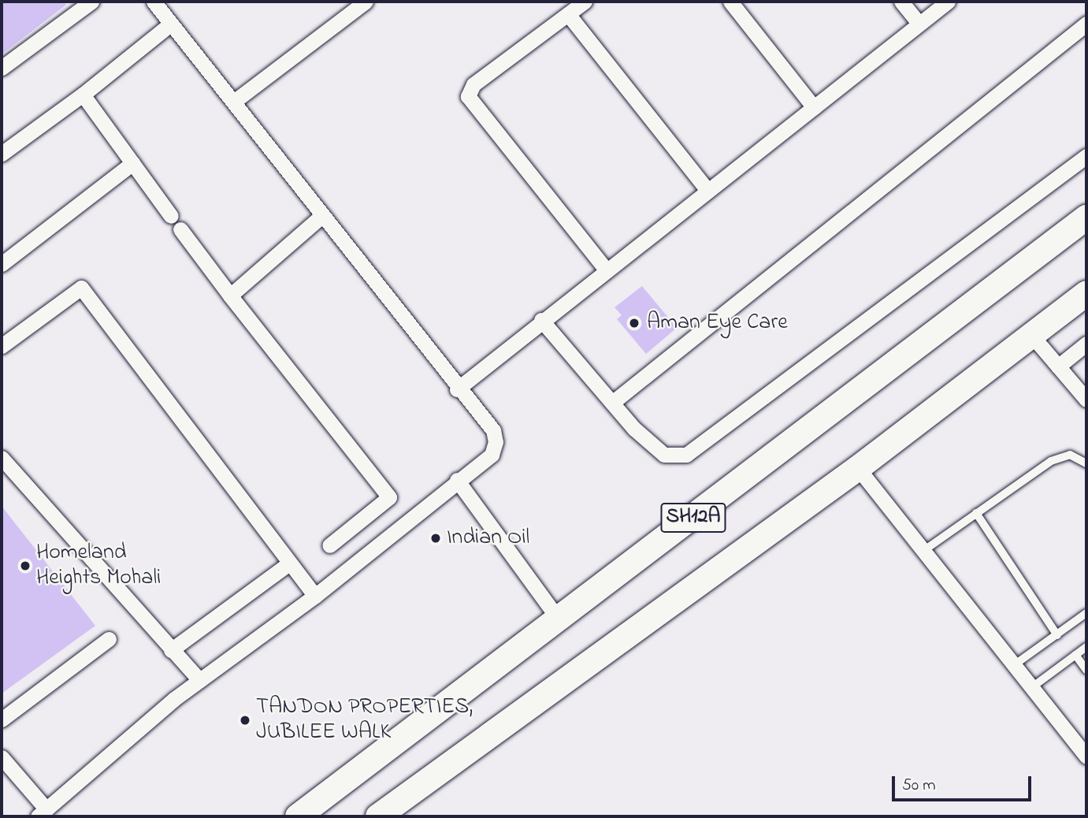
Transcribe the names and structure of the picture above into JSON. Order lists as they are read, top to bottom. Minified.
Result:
{"streets":{"main road":["SH12A"]},"places":["Aman Eye Care","Indian Oil","Homeland Heights Mohali","TANDON PROPERTIES, JUBILEE WALK"],"scale_bar":"50 m"}
